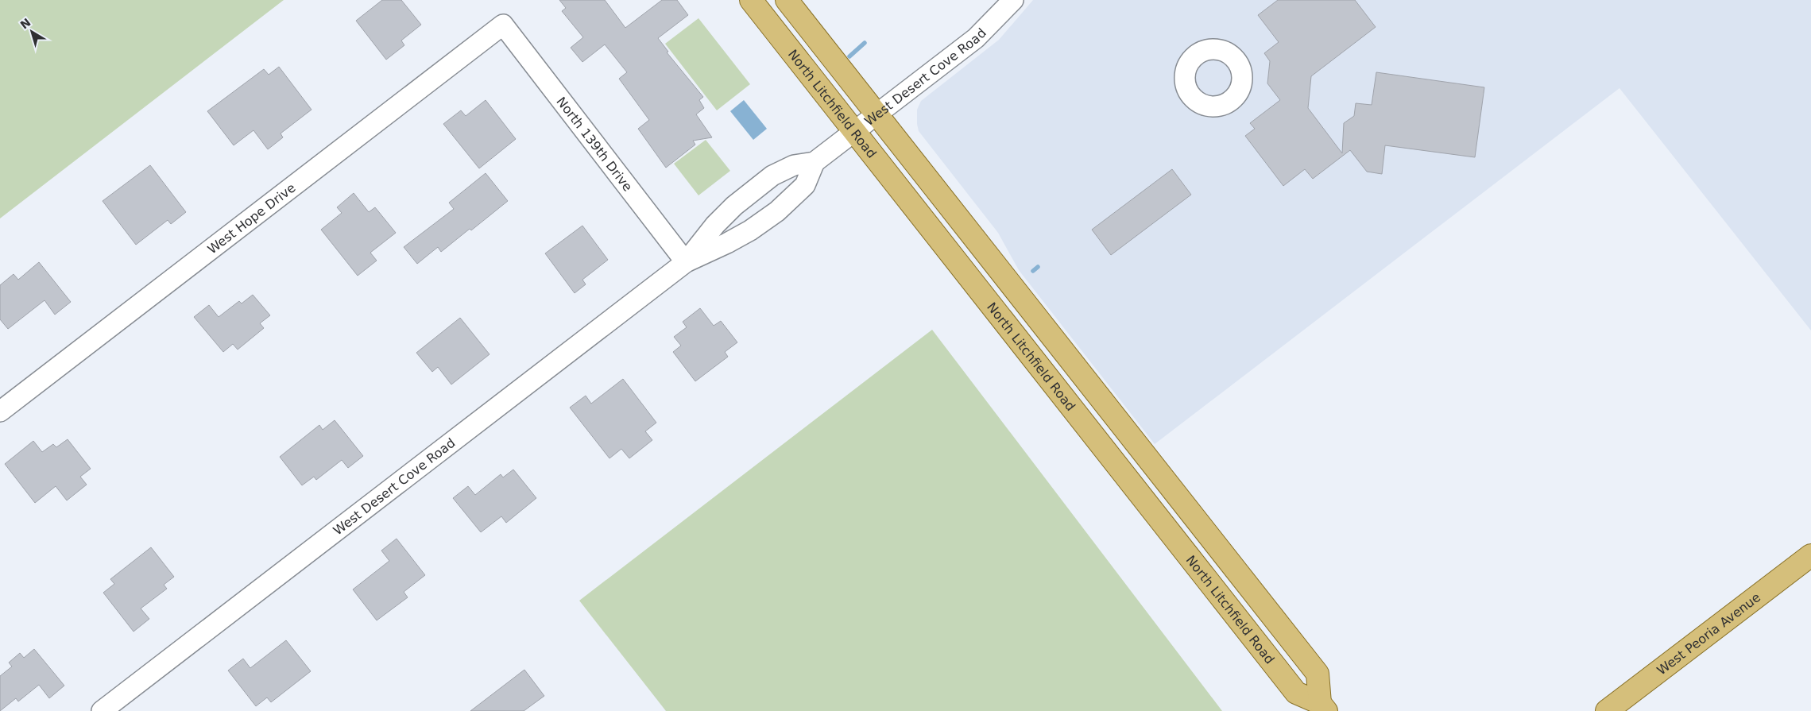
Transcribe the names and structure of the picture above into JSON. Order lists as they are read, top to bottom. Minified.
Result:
{"streets":{"main road":["North Litchfield Road","West Peoria Avenue"],"street":["West Desert Cove Road","North 139th Drive","West Hope Drive"]},"crossings":[["West Desert Cove Road","North Litchfield Road"],["West Desert Cove Road","North 139th Drive"],["North 139th Drive","West Hope Drive"]],"north":"top left"}
